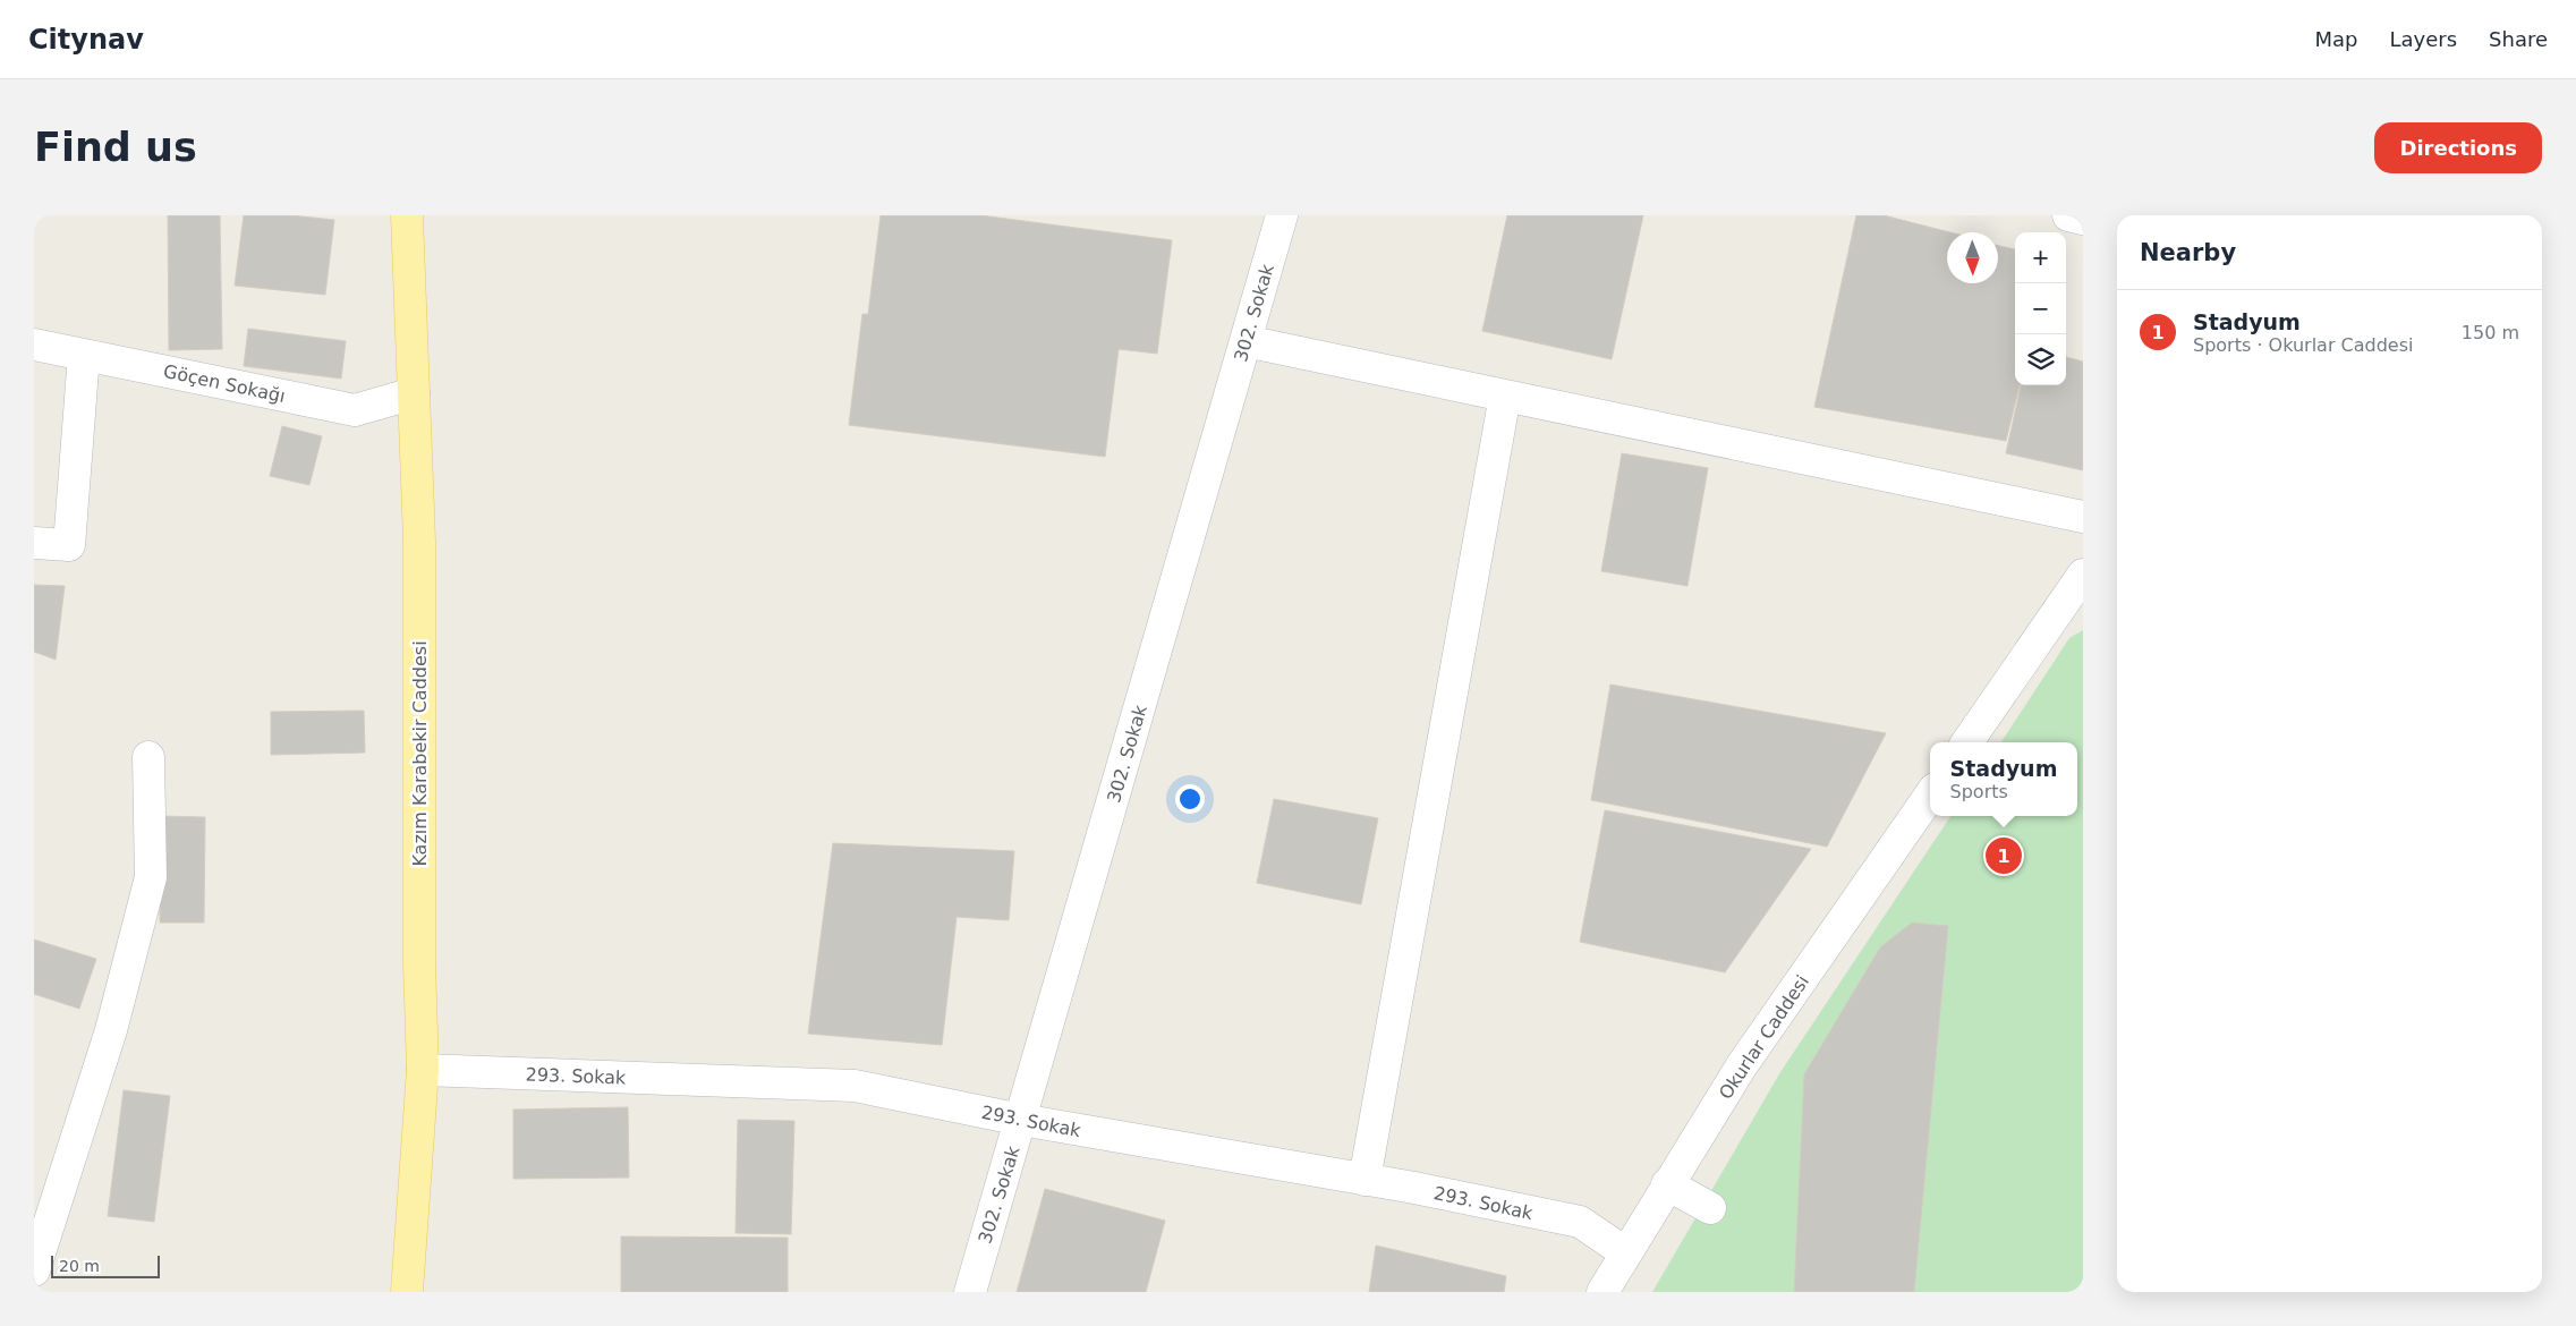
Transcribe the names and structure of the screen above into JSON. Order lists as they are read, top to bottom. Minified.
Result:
{"streets":{"main road":["Kazım Karabekir Caddesi"],"street":["302. Sokak","Göçen Sokağı","Okurlar Caddesi","293. Sokak"]},"crossings":[["302. Sokak","293. Sokak"],["Göçen Sokağı","Kazım Karabekir Caddesi"],["Kazım Karabekir Caddesi","293. Sokak"],["Okurlar Caddesi","293. Sokak"]],"scale_bar":"20 m","north":"bottom","page":{"header":"Citynav","nav":["Map","Layers","Share"],"buttons":"Directions","title":"Find us","heading":"Nearby","map_buttons":["+","−"],"list":[{"mark":"1","name":"Stadyum","note":"Sports · Okurlar Caddesi","value":"150 m"}],"popup":["Stadyum","Sports"],"pins":"1","scale":"20 m"}}
